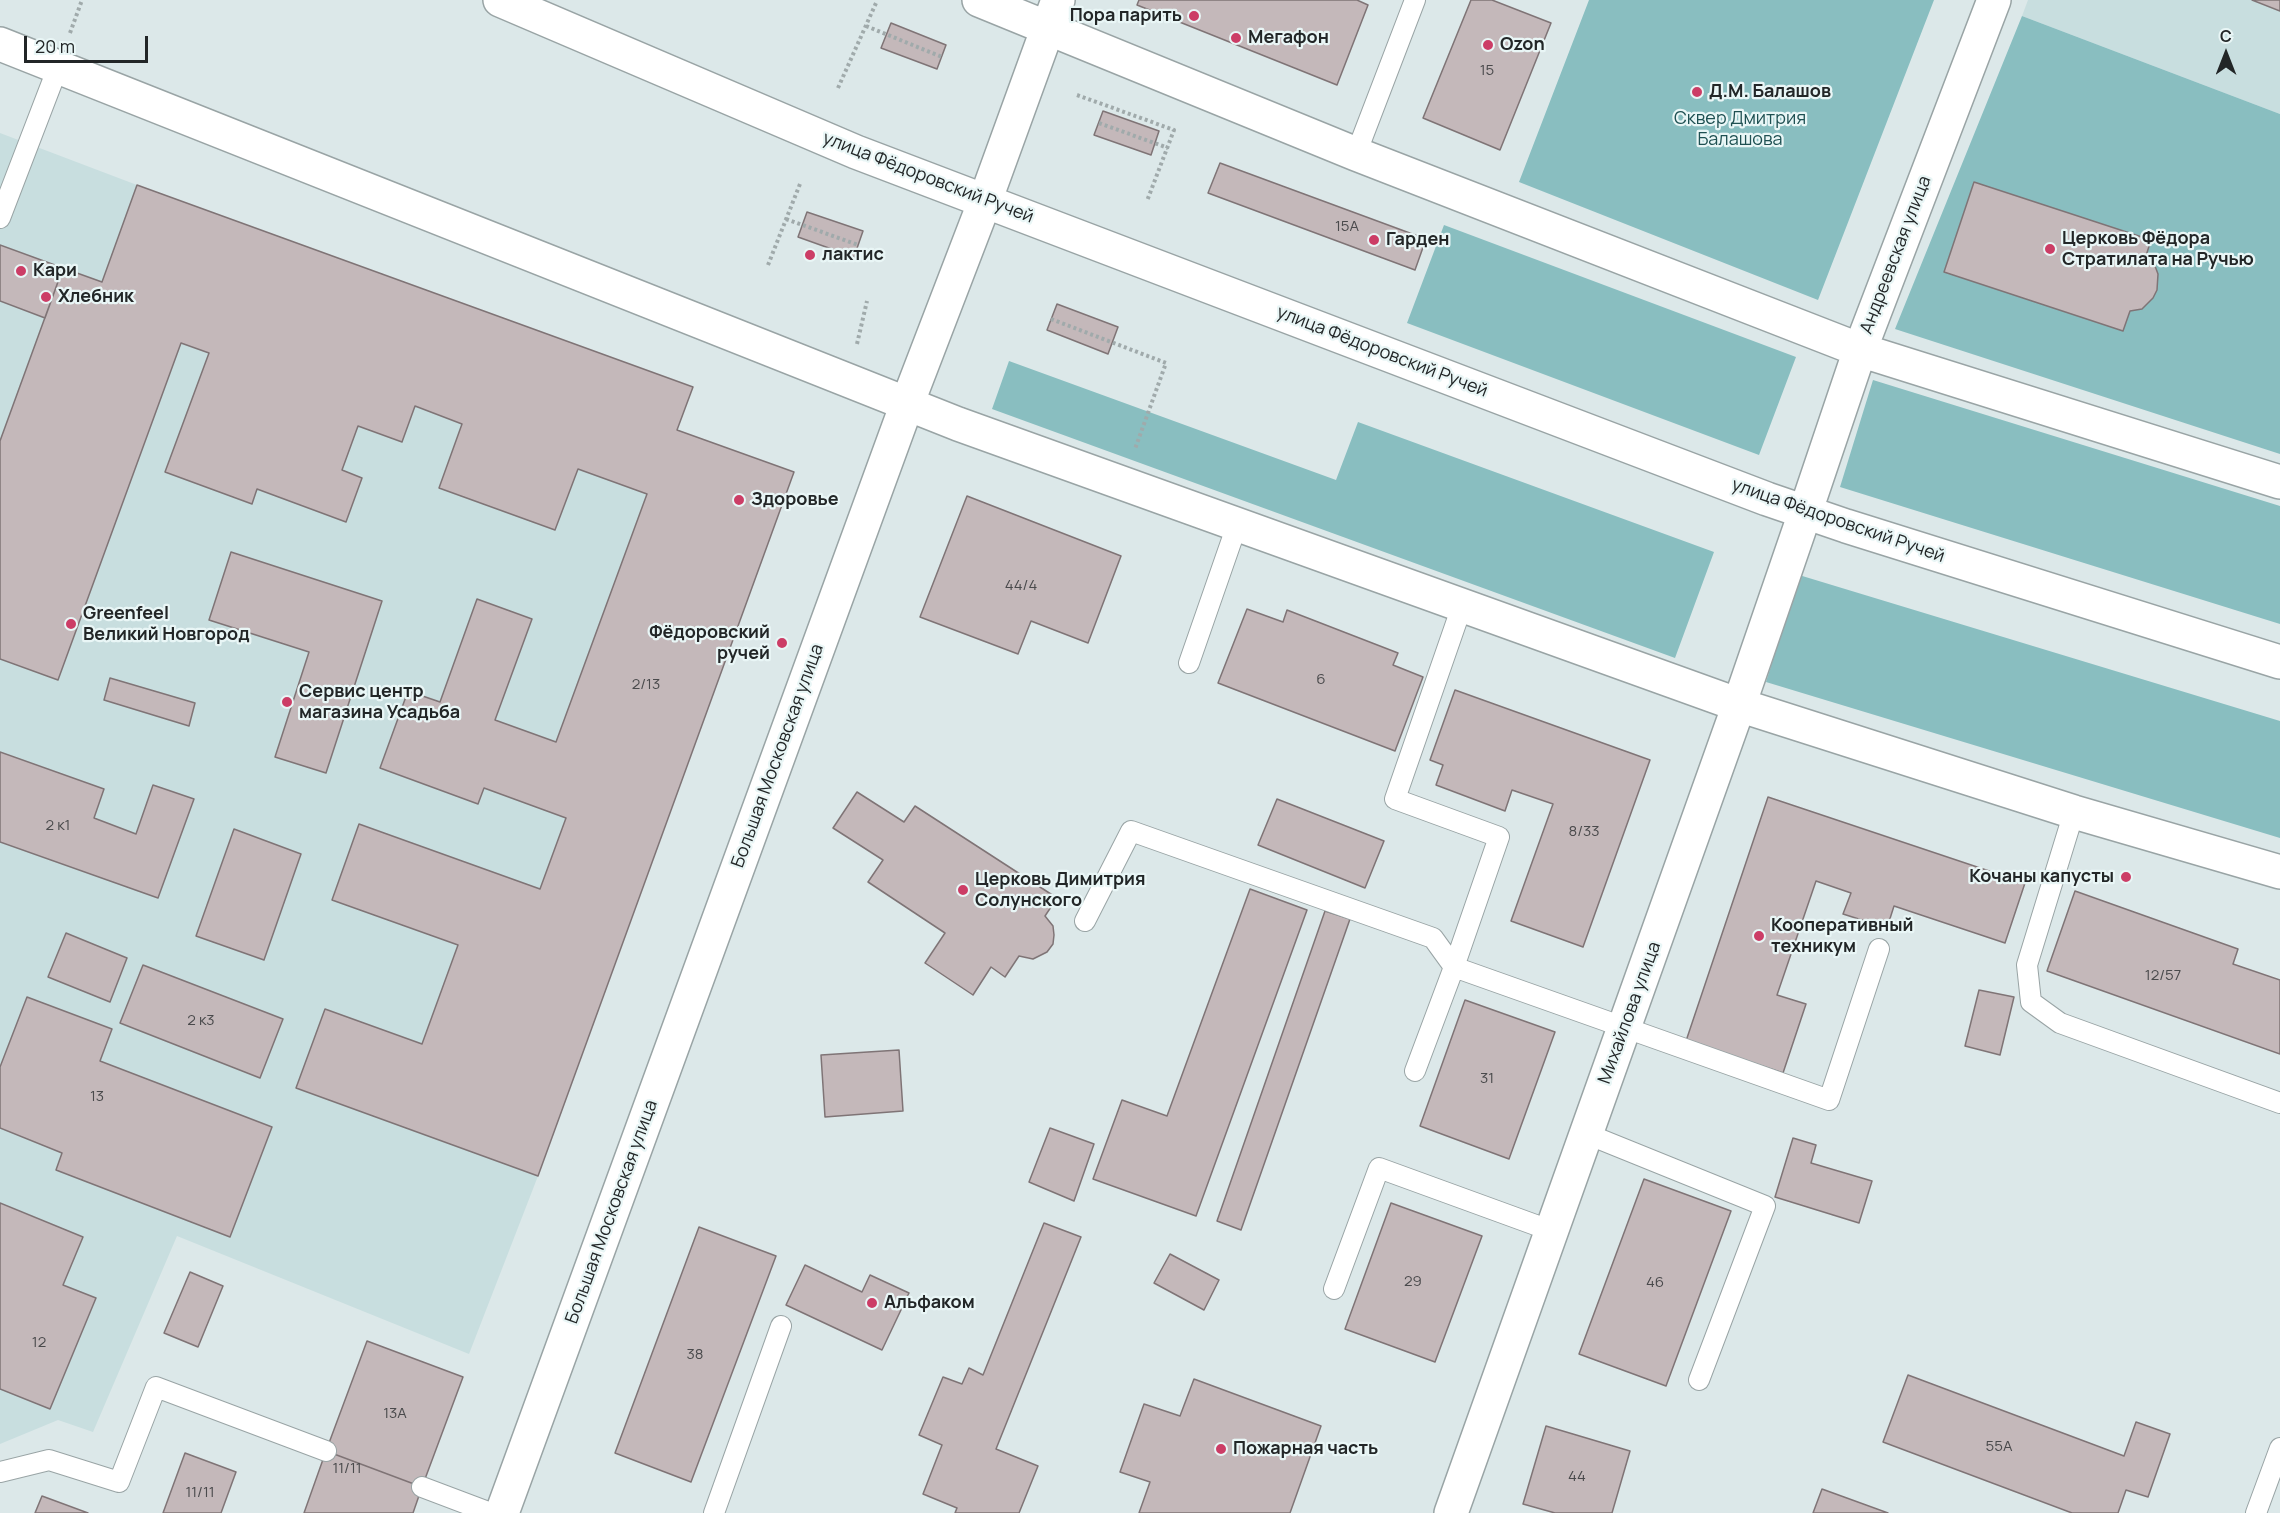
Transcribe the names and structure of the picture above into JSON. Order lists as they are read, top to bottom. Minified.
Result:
{"streets":{"street":["улица Фёдоровский Ручей","Андреевская улица","Большая Московская улица","Михайлова улица"]},"crossings":[["улица Фёдоровский Ручей","Андреевская улица"],["улица Фёдоровский Ручей","Большая Московская улица"],["улица Фёдоровский Ручей","Михайлова улица"],["Андреевская улица","Михайлова улица"]],"parks":["Сквер Дмитрия Балашова"],"places":["Пора парить","Мегафон","Ozon","Д.М. Балашов","Гарден","Церковь Фёдора Стратилата на Ручью","лактис","Кари","Хлебник","Здоровье","Greenfeel Великий Новгород","Фёдоровский ручей","Сервис центр магазина Усадьба","Кочаны капусты","Церковь Димитрия Солунского","Кооперативный техникум","Альфаком","Пожарная часть"],"house_numbers":["15","15А","44/4","6","2/13","2 к1","8/33","12/57","2 к3","31","13","29","46","12","38","13А","55А","11/11","44","11/11"],"scale_bar":"20 m","north":"top"}
